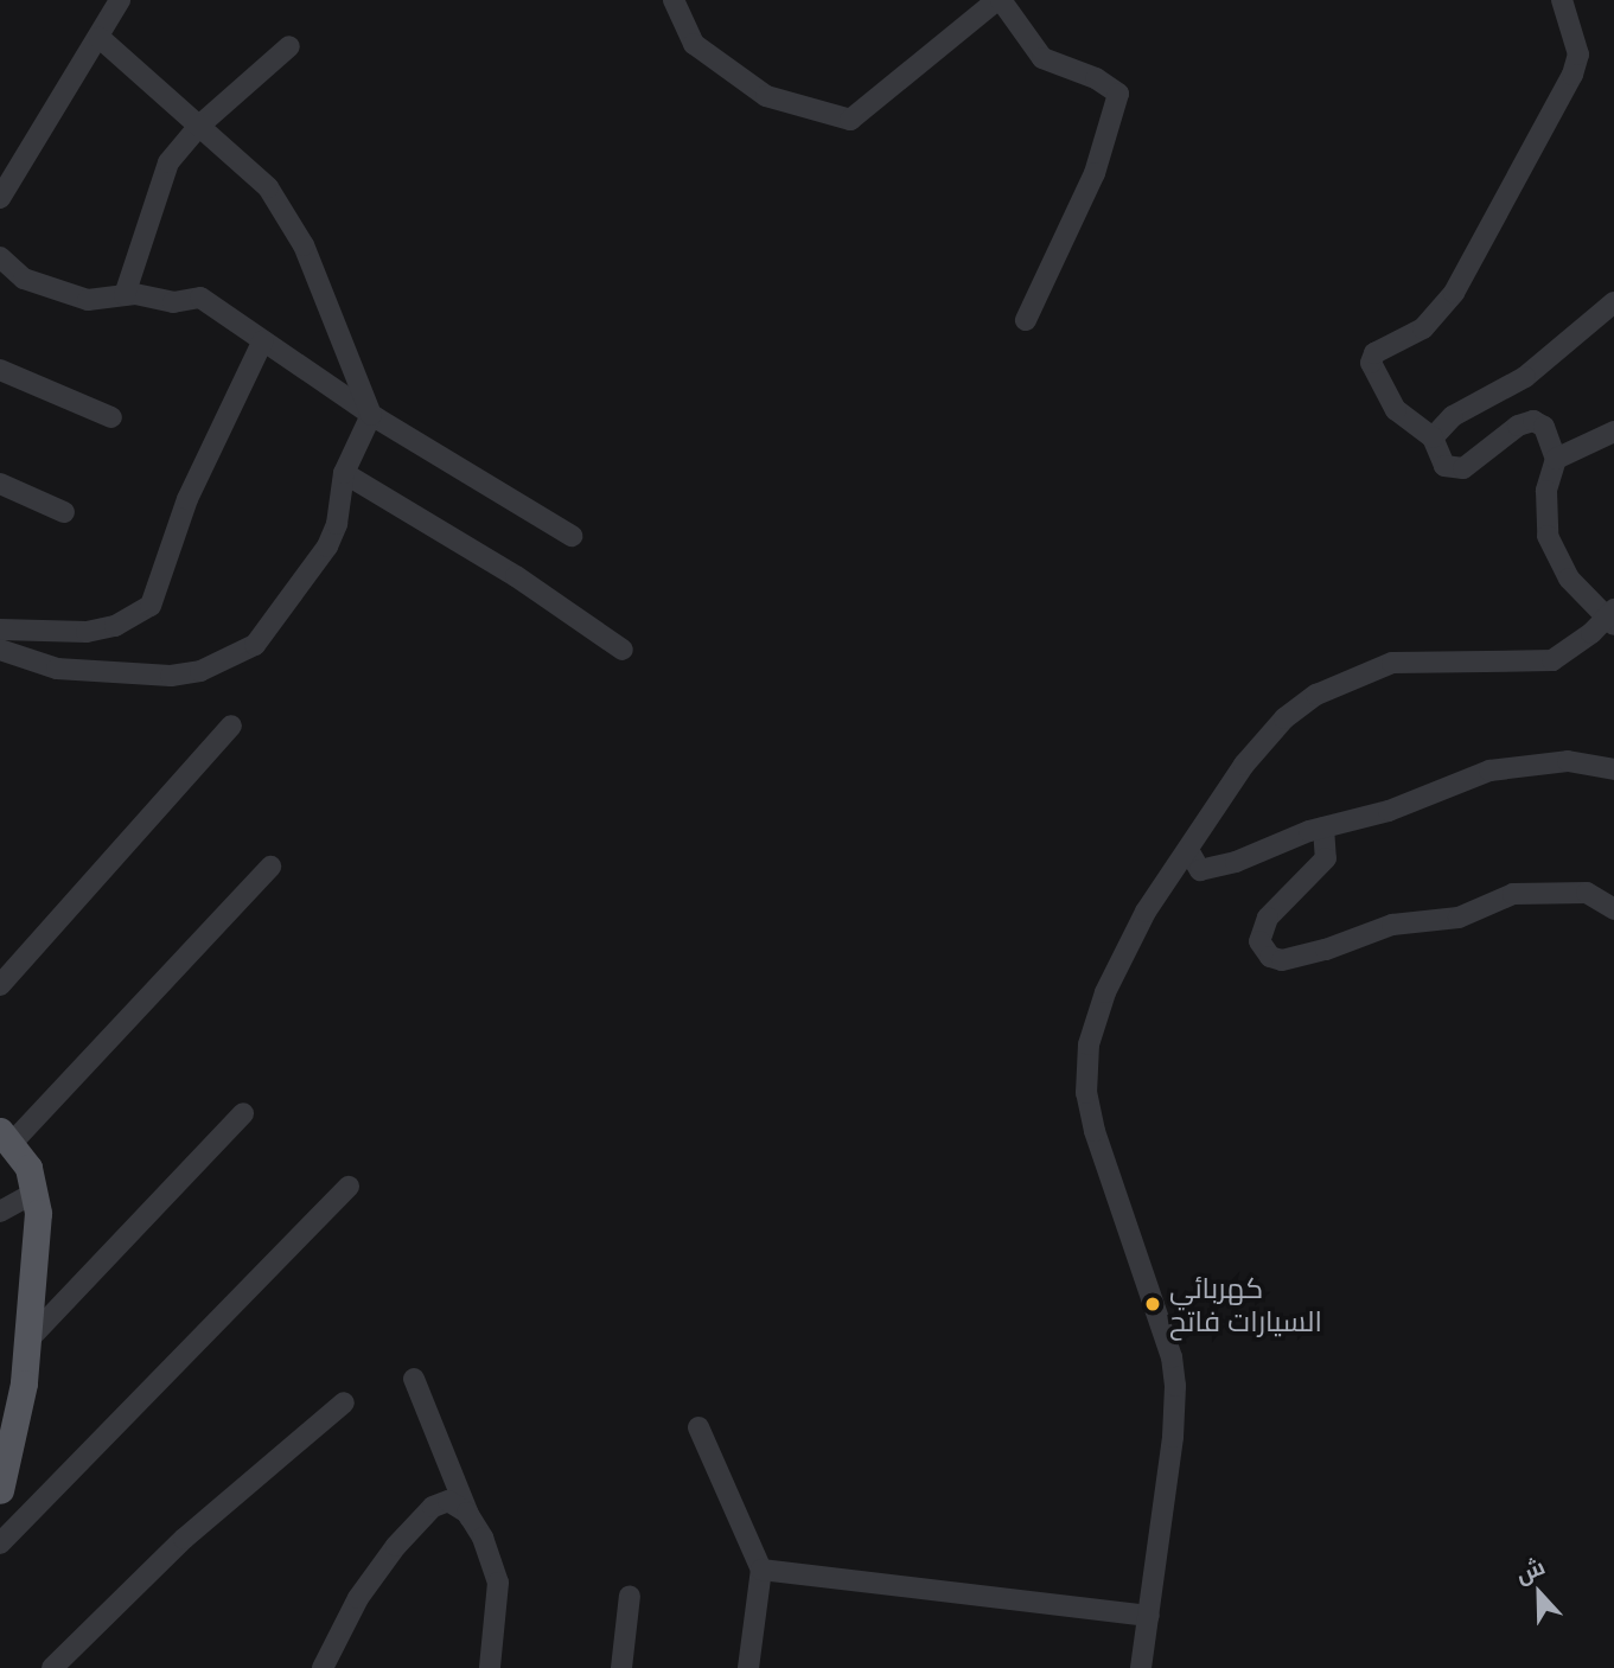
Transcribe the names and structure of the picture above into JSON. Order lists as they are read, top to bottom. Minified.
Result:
{"places":["كهربائي السيارات فاتح"],"north":"top"}
